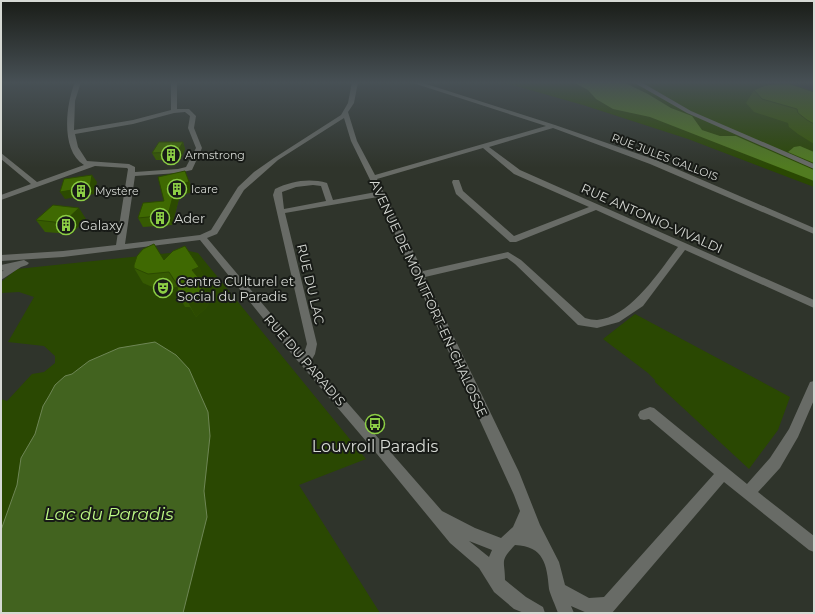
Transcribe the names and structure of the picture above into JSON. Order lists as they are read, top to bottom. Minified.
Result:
{"streets":{"street":["RUE JULES GALLOIS","RUE ANTONIO-VIVALDI","RUE DU LAC","AVENUE DE MONTFORT-EN-CHALOSSE","RUE DU PARADIS"]},"crossings":[["RUE DU LAC","RUE DU PARADIS"],["AVENUE DE MONTFORT-EN-CHALOSSE","RUE DU PARADIS"]],"water":["Lac du Paradis"],"places":{"building":["Armstrong","Icare","Mystère","Ader","Galaxy"],"theatre":["Centre CUlturel et Social du Paradis"],"bus stop":["Louvroil Paradis"]}}
